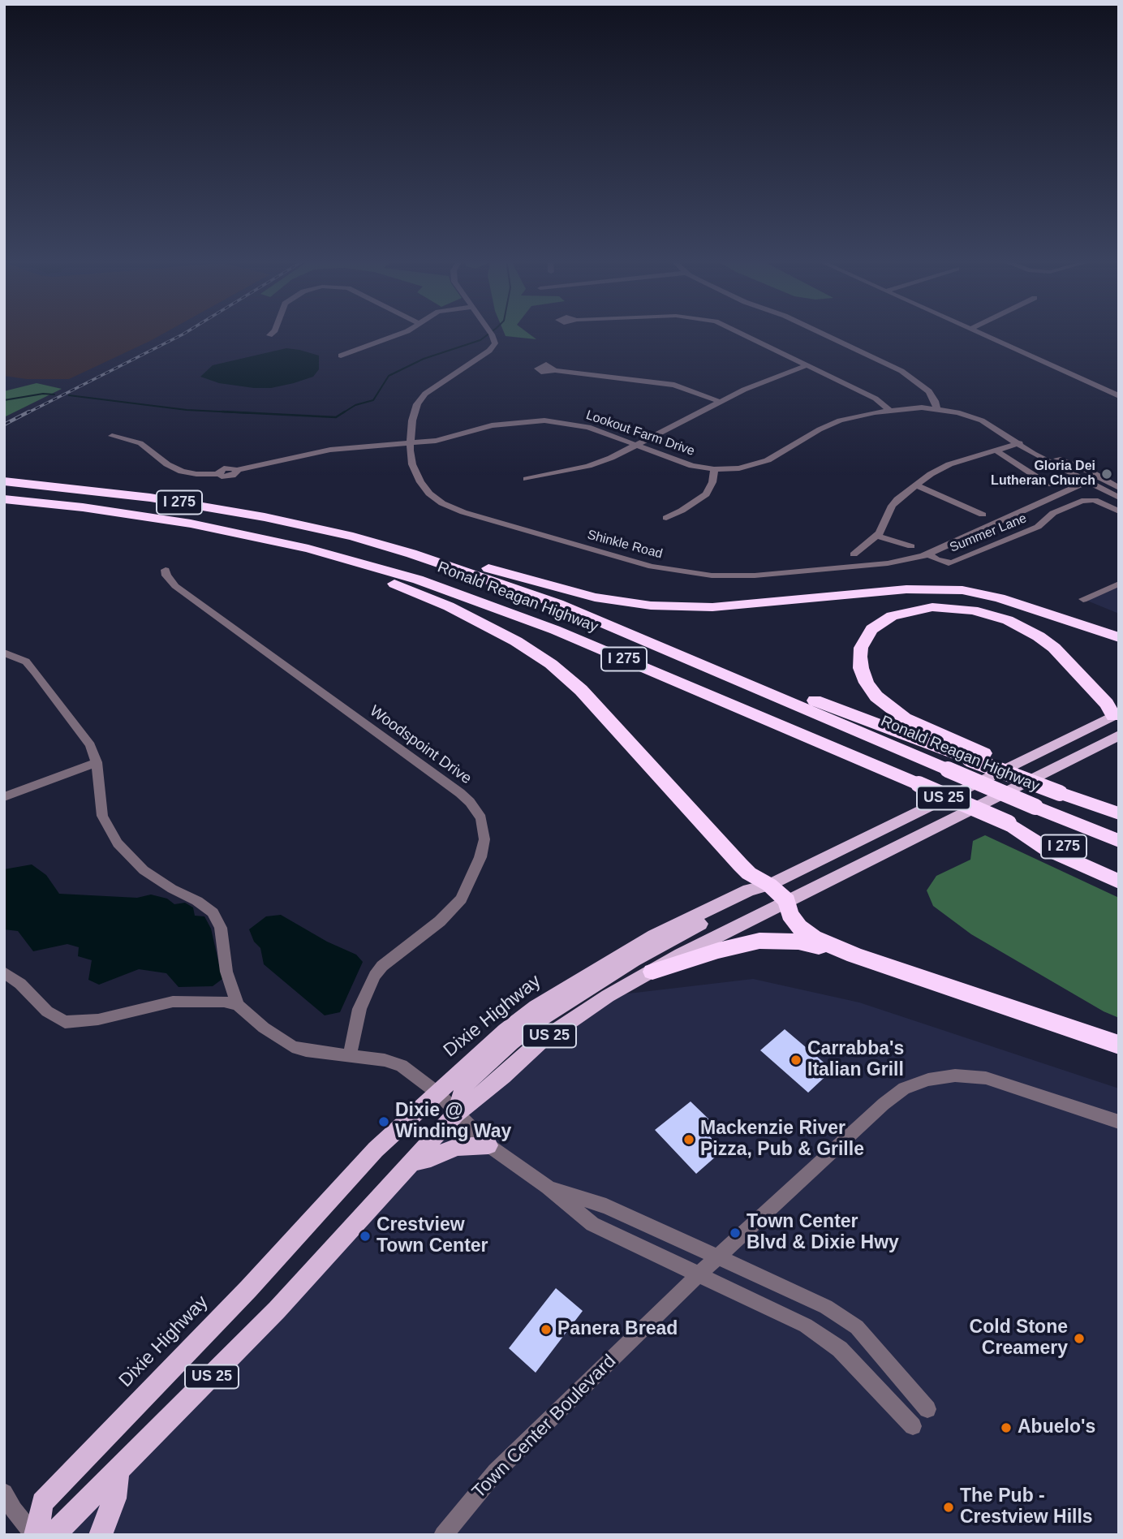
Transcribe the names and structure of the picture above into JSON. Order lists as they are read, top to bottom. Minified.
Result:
{"streets":{"highway":["I 275","Ronald Reagan Highway"],"main road":["US 25","Dixie Highway"],"street":["Lookout Farm Drive","Summer Lane","Shinkle Road","Woodspoint Drive","Town Center Boulevard"]},"crossings":[["Lookout Farm Drive","Shinkle Road"],["Summer Lane","Shinkle Road"]],"places":["Gloria Dei Lutheran Church","Carrabba's Italian Grill","Dixie @ Winding Way","Mackenzie River Pizza, Pub & Grille","Town Center Blvd & Dixie Hwy","Crestview Town Center","Panera Bread","Cold Stone Creamery","Abuelo's","The Pub - Crestview Hills"]}
